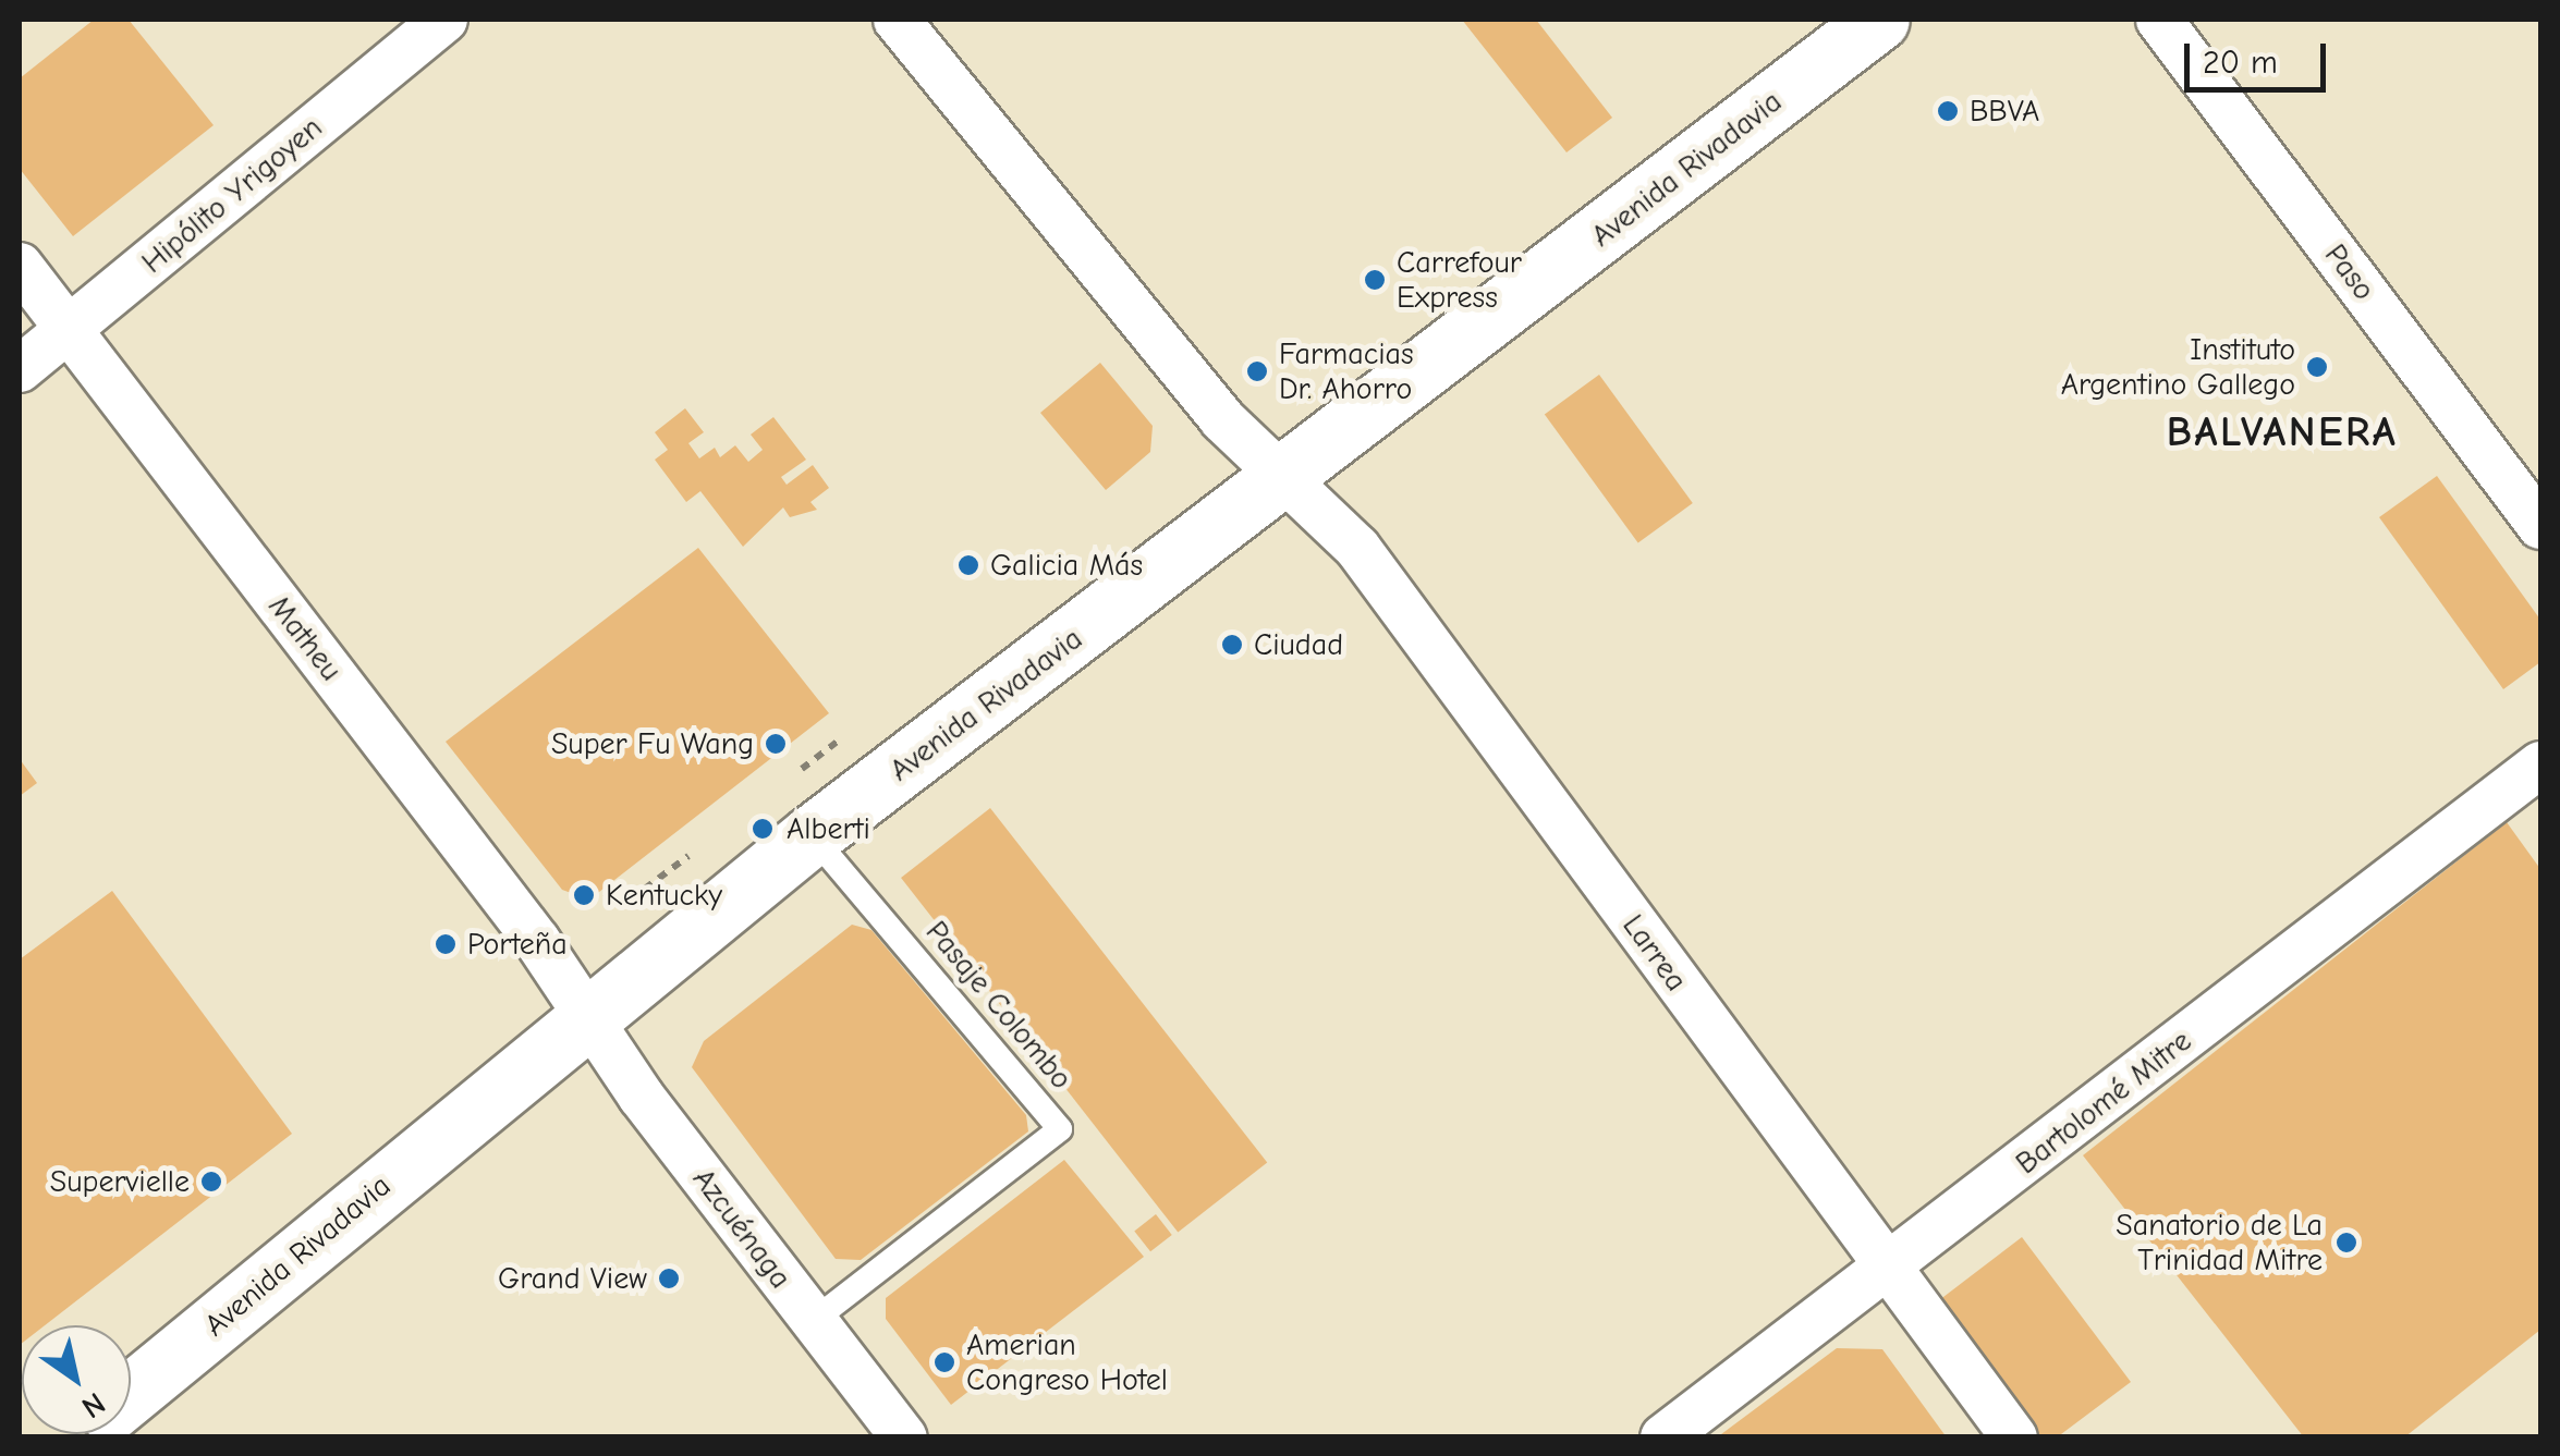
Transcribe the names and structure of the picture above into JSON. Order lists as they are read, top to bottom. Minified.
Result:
{"streets":{"main road":["Avenida Rivadavia"],"street":["Hipólito Yrigoyen","Paso","Matheu","Larrea","Bartolomé Mitre","Azcuénaga"],"lane":["Pasaje Colombo"]},"crossings":[["Avenida Rivadavia","Matheu"],["Avenida Rivadavia","Larrea"],["Avenida Rivadavia","Pasaje Colombo"],["Avenida Rivadavia","Azcuénaga"],["Hipólito Yrigoyen","Matheu"],["Matheu","Azcuénaga"],["Larrea","Bartolomé Mitre"],["Pasaje Colombo","Azcuénaga"]],"districts":["BALVANERA"],"places":["BBVA","Carrefour Express","Instituto Argentino Gallego","Farmacias Dr. Ahorro","Galicia Más","Ciudad","Super Fu Wang","Alberti","Kentucky","Porteña","Supervielle","Sanatorio de La Trinidad Mitre","Grand View","Amerian Congreso Hotel"],"scale_bar":"20 m","north":"bottom right"}
